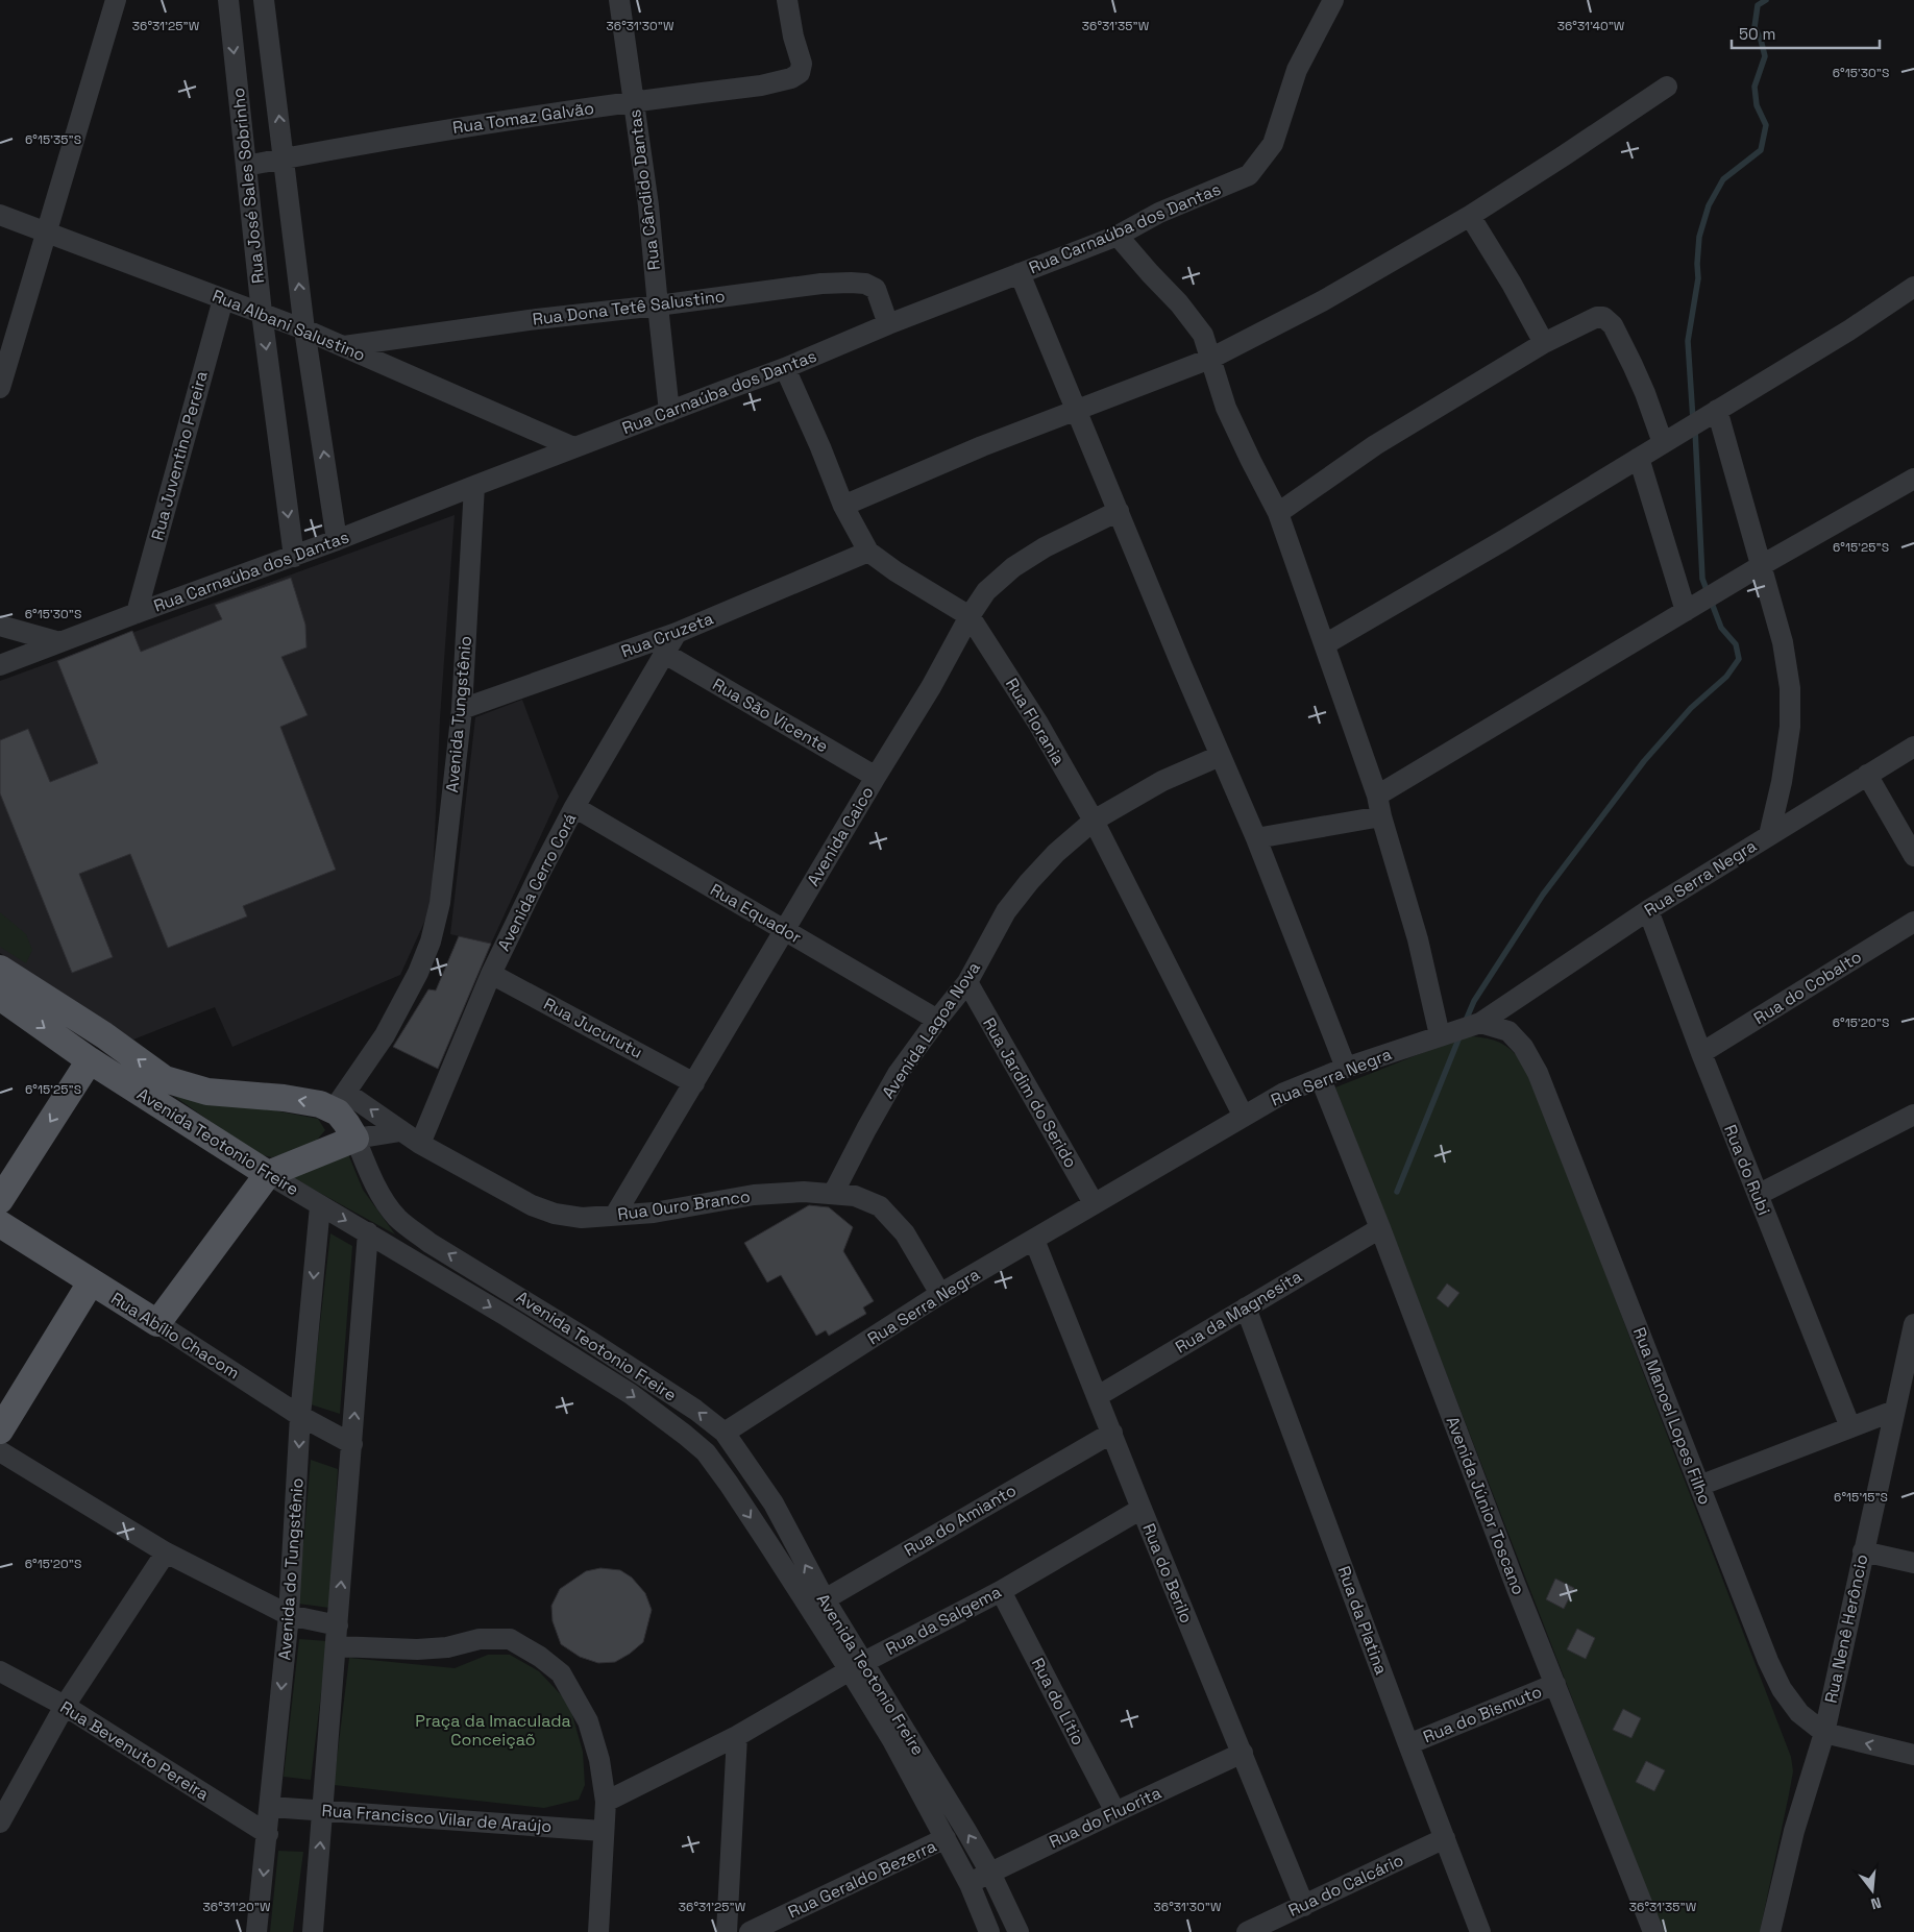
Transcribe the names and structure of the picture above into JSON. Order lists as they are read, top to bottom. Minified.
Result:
{"streets":{"main road":["Avenida Teotonio Freire","Rua Abílio Chacom"],"street":["Rua Tomaz Galvão","Rua José Sales Sobrinho","Rua Cândido Dantas","Rua Carnaúba dos Dantas","Rua Dona Tetê Salustino","Rua Albani Salustino","Rua Juventino Pereira","Rua Cruzeta","Avenida Tungstênio","Rua São Vicente","Rua Florania","Avenida Caico","Rua Serra Negra","Avenida Cerro Corá","Rua Equador","Rua do Cobalto","Rua Jucurutu","Avenida Lagoa Nova","Rua Jardim do Serido","Rua do Rubi","Rua Ouro Branco","Rua da Magnesita","Rua Manoel Lopes Filho","Avenida Júnior Toscano","Rua do Amianto","Avenida do Tungstênio","Rua do Berilo","Rua da Salgema","Rua da Platina","Rua Nenê Herôncio","Rua do Lítio","Rua do Bismuto","Rua Bevenuto Pereira","Rua do Fluorita","Rua Francisco Vilar de Araújo","Rua Geraldo Bezerra","Rua do Calcário"]},"crossings":[["Rua Tomaz Galvão","Rua José Sales Sobrinho"],["Rua Tomaz Galvão","Rua Cândido Dantas"],["Rua José Sales Sobrinho","Rua Carnaúba dos Dantas"],["Rua José Sales Sobrinho","Rua Albani Salustino"],["Rua Cândido Dantas","Rua Carnaúba dos Dantas"],["Rua Cândido Dantas","Rua Dona Tetê Salustino"],["Rua Carnaúba dos Dantas","Rua Dona Tetê Salustino"],["Rua Carnaúba dos Dantas","Rua Albani Salustino"],["Rua Carnaúba dos Dantas","Rua Juventino Pereira"],["Rua Carnaúba dos Dantas","Avenida Tungstênio"],["Rua Carnaúba dos Dantas","Rua Florania"],["Rua Dona Tetê Salustino","Rua Albani Salustino"],["Rua Albani Salustino","Rua Juventino Pereira"],["Rua Cruzeta","Avenida Tungstênio"],["Rua Cruzeta","Rua Florania"],["Rua Cruzeta","Avenida Cerro Corá"],["Avenida Tungstênio","Avenida Teotonio Freire"],["Avenida Tungstênio","Rua Ouro Branco"],["Rua São Vicente","Avenida Caico"],["Rua São Vicente","Avenida Cerro Corá"],["Rua Florania","Avenida Caico"],["Rua Florania","Rua Serra Negra"],["Rua Florania","Avenida Lagoa Nova"],["Avenida Caico","Rua Equador"],["Avenida Caico","Rua Jucurutu"],["Avenida Caico","Rua Ouro Branco"],["Rua Serra Negra","Rua Jardim do Serido"],["Rua Serra Negra","Avenida Teotonio Freire"],["Rua Serra Negra","Rua do Rubi"],["Rua Serra Negra","Rua Ouro Branco"],["Rua Serra Negra","Rua Manoel Lopes Filho"],["Rua Serra Negra","Avenida Júnior Toscano"],["Rua Serra Negra","Rua do Berilo"],["Avenida Cerro Corá","Rua Equador"],["Avenida Cerro Corá","Rua Jucurutu"],["Avenida Cerro Corá","Rua Ouro Branco"],["Rua Equador","Avenida Lagoa Nova"],["Rua do Cobalto","Rua do Rubi"],["Avenida Lagoa Nova","Rua Jardim do Serido"],["Avenida Lagoa Nova","Rua Ouro Branco"],["Avenida Teotonio Freire","Rua Ouro Branco"],["Avenida Teotonio Freire","Rua do Amianto"],["Avenida Teotonio Freire","Avenida do Tungstênio"],["Avenida Teotonio Freire","Rua da Salgema"],["Avenida Teotonio Freire","Rua do Fluorita"],["Avenida Teotonio Freire","Rua Geraldo Bezerra"],["Rua da Magnesita","Avenida Júnior Toscano"],["Rua da Magnesita","Rua do Berilo"],["Rua da Magnesita","Rua da Platina"],["Rua Abílio Chacom","Avenida do Tungstênio"],["Rua Manoel Lopes Filho","Rua Nenê Herôncio"],["Avenida Júnior Toscano","Rua do Bismuto"],["Rua do Amianto","Rua do Berilo"],["Avenida do Tungstênio","Rua Bevenuto Pereira"],["Avenida do Tungstênio","Rua Francisco Vilar de Araújo"],["Rua do Berilo","Rua da Salgema"],["Rua do Berilo","Rua do Fluorita"],["Rua do Berilo","Rua do Calcário"],["Rua da Salgema","Rua do Lítio"],["Rua da Platina","Rua do Bismuto"],["Rua da Platina","Rua do Calcário"],["Rua do Lítio","Rua do Fluorita"]],"parks":["Praça da Imaculada Conceiçaõ"],"scale_bar":"50 m","north":"bottom","coordinates":["36°31'25\"W","36°31'30\"W","36°31'35\"W","36°31'40\"W","6°15'30\"S","6°15'35\"S","6°15'25\"S","6°15'20\"S","6°15'15\"S","36°31'20\"W"]}
